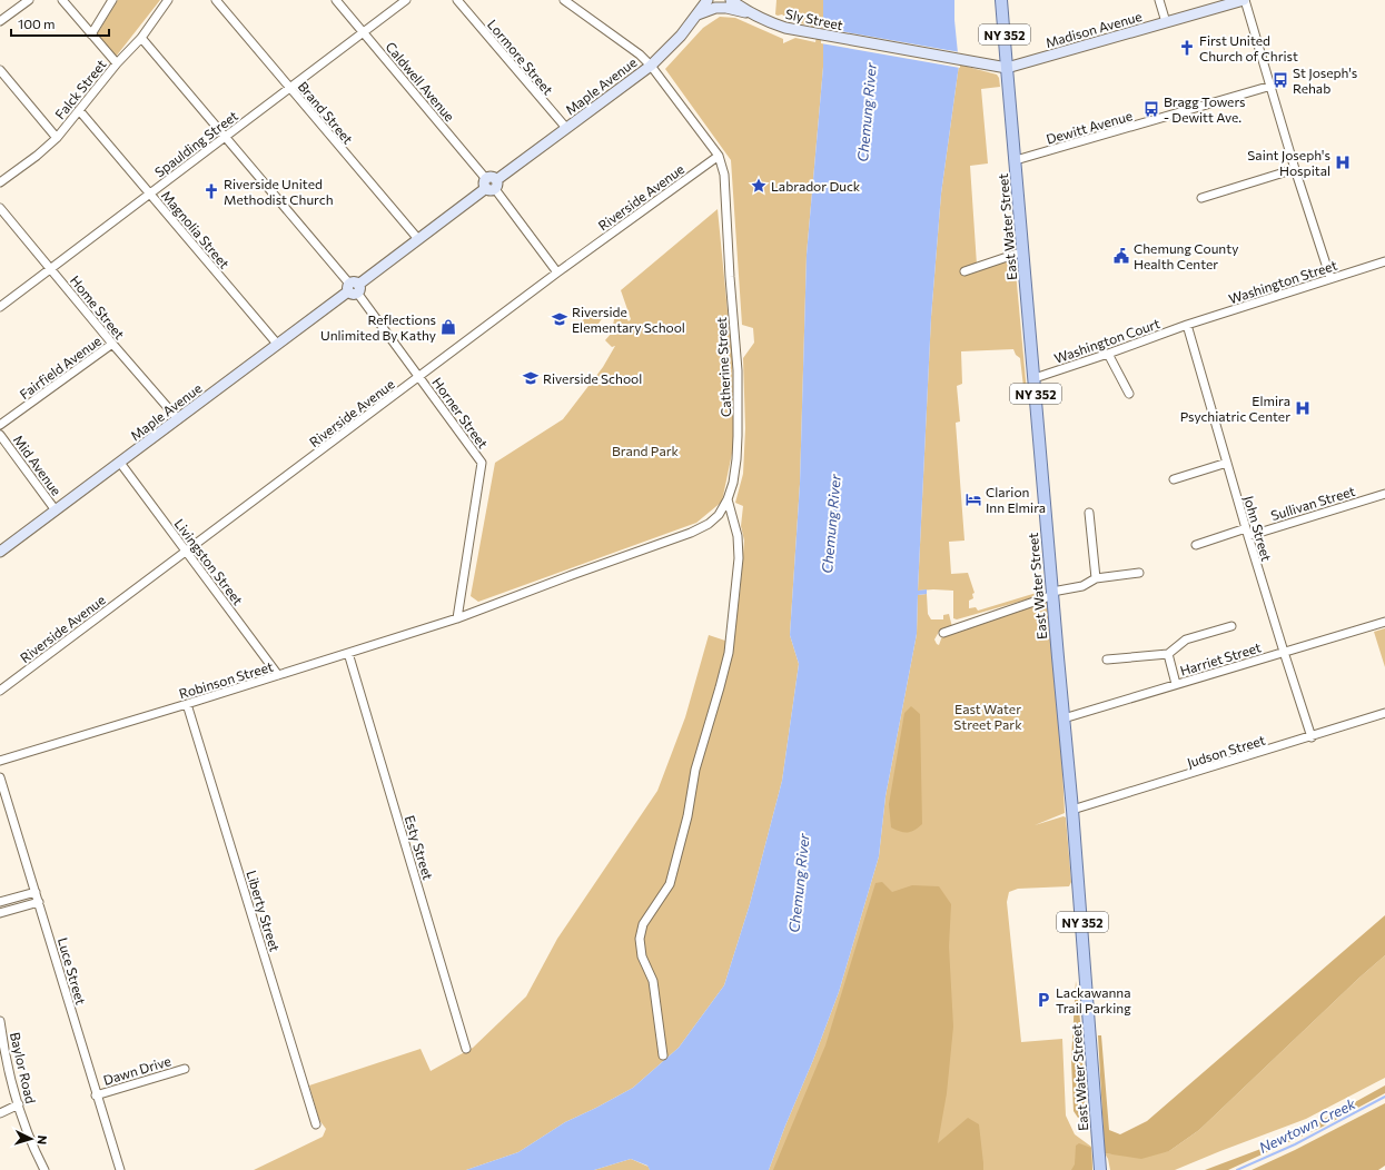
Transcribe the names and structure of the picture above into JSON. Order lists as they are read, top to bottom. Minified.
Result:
{"streets":{"main road":["Sly Street","Madison Avenue","NY 352","Maple Avenue","East Water Street"],"street":["Lormore Street","Caldwell Avenue","Falck Street","Brand Street","Dewitt Avenue","Spaulding Street","Riverside Avenue","Magnolia Street","Washington Street","Home Street","Washington Court","Fairfield Avenue","Catherine Street","Horner Street","Mid Avenue","Sullivan Street","John Street","Livingston Street","Harriet Street","Robinson Street","Judson Street","Esty Street","Liberty Street","Luce Street","Baylor Road","Dawn Drive"]},"crossings":[["Sly Street","Madison Avenue"],["Madison Avenue","East Water Street"],["Lormore Street","Maple Avenue"],["Caldwell Avenue","Maple Avenue"],["Caldwell Avenue","Spaulding Street"],["Caldwell Avenue","Riverside Avenue"],["Maple Avenue","Brand Street"],["Maple Avenue","Magnolia Street"],["Maple Avenue","Home Street"],["Maple Avenue","Catherine Street"],["Maple Avenue","Horner Street"],["Maple Avenue","Mid Avenue"],["Maple Avenue","Livingston Street"],["Falck Street","Magnolia Street"],["Falck Street","Horner Street"],["Brand Street","Spaulding Street"],["Dewitt Avenue","East Water Street"],["Spaulding Street","Magnolia Street"],["Spaulding Street","Home Street"],["Spaulding Street","Horner Street"],["Riverside Avenue","Catherine Street"],["Riverside Avenue","Horner Street"],["Riverside Avenue","Livingston Street"],["East Water Street","Washington Court"],["East Water Street","Harriet Street"],["East Water Street","Judson Street"],["Washington Street","Washington Court"],["Washington Street","John Street"],["Home Street","Fairfield Avenue"],["Washington Court","John Street"],["Catherine Street","Horner Street"],["Catherine Street","Robinson Street"],["Horner Street","Robinson Street"],["Sullivan Street","John Street"],["John Street","Harriet Street"],["John Street","Judson Street"],["Livingston Street","Robinson Street"],["Robinson Street","Esty Street"],["Robinson Street","Liberty Street"],["Luce Street","Dawn Drive"]],"water":["Chemung River","Newtown Creek"],"parks":["Brand Park","East Water Street Park"],"places":{"church":["First United Church of Christ","Riverside United Methodist Church"],"bus stop":["St Joseph's Rehab","Bragg Towers - Dewitt Ave."],"hospital":["Saint Joseph's Hospital","Elmira Psychiatric Center"],"place":["Labrador Duck"],"public building":["Chemung County Health Center"],"school or university":["Riverside Elementary School","Riverside School"],"shop":["Reflections Unlimited By Kathy"],"hotel":["Clarion Inn Elmira"],"parking":["Lackawanna Trail Parking"]},"scale_bar":"100 m","north":"right"}
